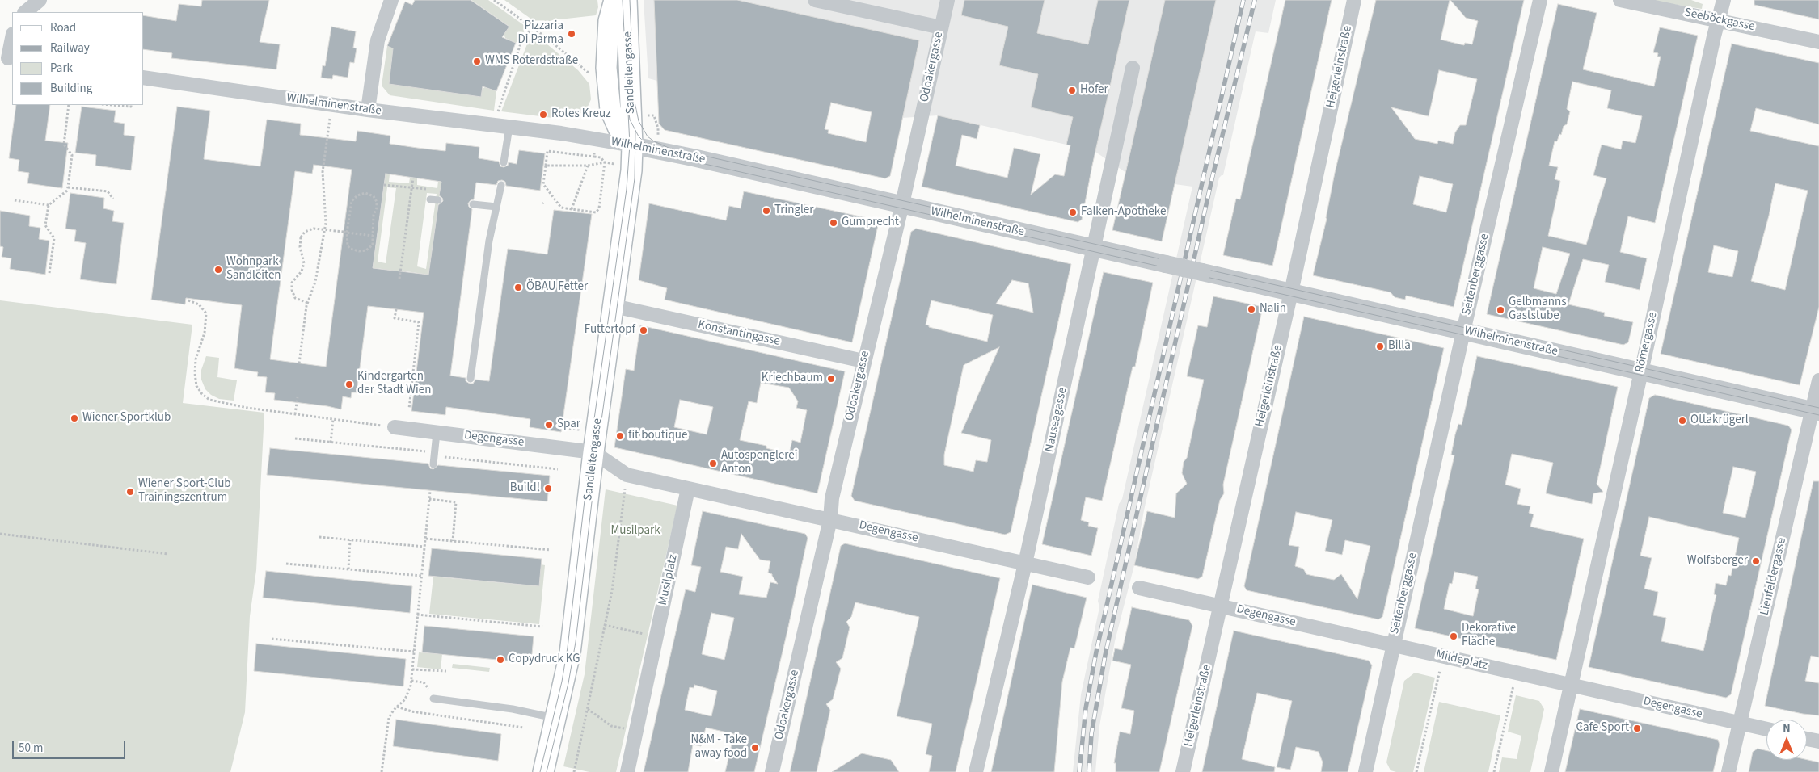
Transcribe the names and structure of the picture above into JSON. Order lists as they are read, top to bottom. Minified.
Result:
{"streets":{"main road":["Sandleitengasse"],"street":["Seeböckgasse","Odoakergasse","Heigerleinstraße","Wilhelminenstraße","Seitenberggasse","Konstantingasse","Römergasse","Nauseagasse","Degengasse","Lienfeldergasse","Musilplatz","Mildeplatz"]},"crossings":[["Seeböckgasse","Römergasse"],["Odoakergasse","Wilhelminenstraße"],["Odoakergasse","Konstantingasse"],["Odoakergasse","Degengasse"],["Heigerleinstraße","Wilhelminenstraße"],["Heigerleinstraße","Degengasse"],["Sandleitengasse","Wilhelminenstraße"],["Sandleitengasse","Konstantingasse"],["Sandleitengasse","Degengasse"],["Wilhelminenstraße","Seitenberggasse"],["Wilhelminenstraße","Römergasse"],["Wilhelminenstraße","Nauseagasse"],["Wilhelminenstraße","Lienfeldergasse"],["Seitenberggasse","Degengasse"],["Seitenberggasse","Mildeplatz"],["Römergasse","Degengasse"],["Römergasse","Mildeplatz"],["Nauseagasse","Degengasse"],["Degengasse","Lienfeldergasse"],["Degengasse","Musilplatz"],["Degengasse","Mildeplatz"]],"parks":["Musilpark"],"places":["Pizzaria Di Parma","WMS Roterdstraße","Hofer","Rotes Kreuz","Tringler","Falken-Apotheke","Gumprecht","Wohnpark Sandleiten","ÖBAU Fetter","Nalin","Gelbmanns Gaststube","Futtertopf","Billa","Kriechbaum","Kindergarten der Stadt Wien","Wiener Sportklub","Ottakrügerl","Spar","fit boutique","Autospenglerei Anton","Build!","Wiener Sport-Club Trainingszentrum","Wolfsberger","Dekorative Fläche","Copydruck KG","Cafe Sport","N&M - Take away food"],"legend":["Road","Railway","Park","Building"],"scale_bar":"50 m","north":"top"}
